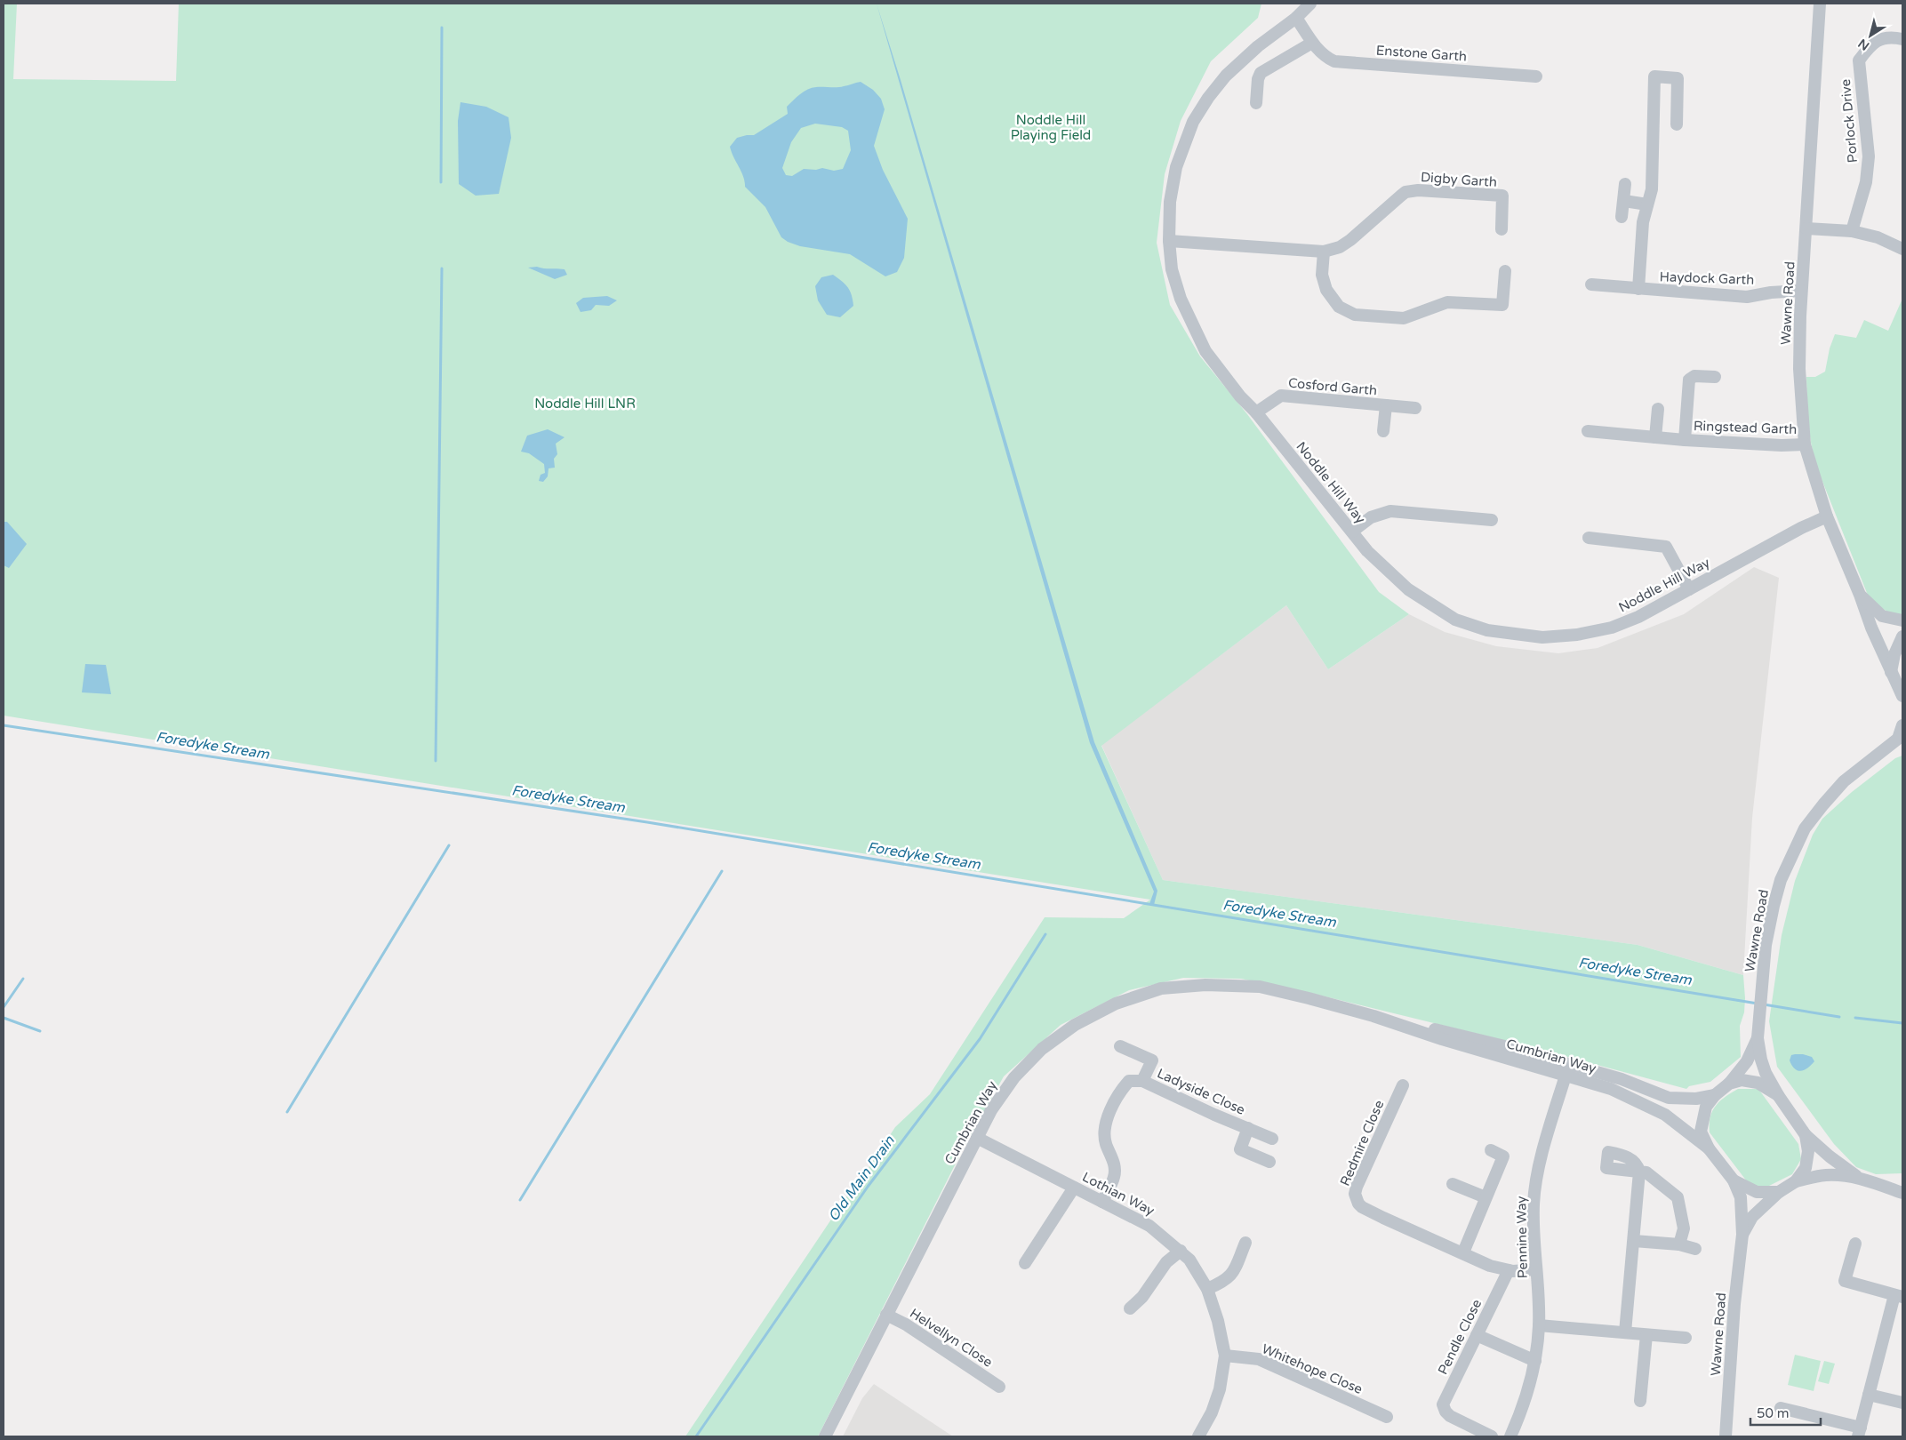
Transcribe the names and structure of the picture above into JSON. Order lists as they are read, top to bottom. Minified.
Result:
{"streets":{"street":["Enstone Garth","Porlock Drive","Digby Garth","Haydock Garth","Wawne Road","Cosford Garth","Ringstead Garth","Noddle Hill Way","Cumbrian Way","Ladyside Close","Redmire Close","Lothian Way","Pennine Way","Pendle Close","Helvellyn Close","Whitehope Close"]},"crossings":[["Enstone Garth","Noddle Hill Way"],["Digby Garth","Noddle Hill Way"],["Haydock Garth","Wawne Road"],["Wawne Road","Ringstead Garth"],["Wawne Road","Noddle Hill Way"],["Wawne Road","Cumbrian Way"],["Cosford Garth","Noddle Hill Way"],["Cumbrian Way","Lothian Way"],["Cumbrian Way","Pennine Way"],["Cumbrian Way","Helvellyn Close"],["Ladyside Close","Lothian Way"],["Redmire Close","Pennine Way"],["Redmire Close","Pendle Close"],["Lothian Way","Whitehope Close"]],"water":["Foredyke Stream","Old Main Drain"],"parks":["Noddle Hill Playing Field","Noddle Hill LNR"],"scale_bar":"50 m","north":"bottom left"}
